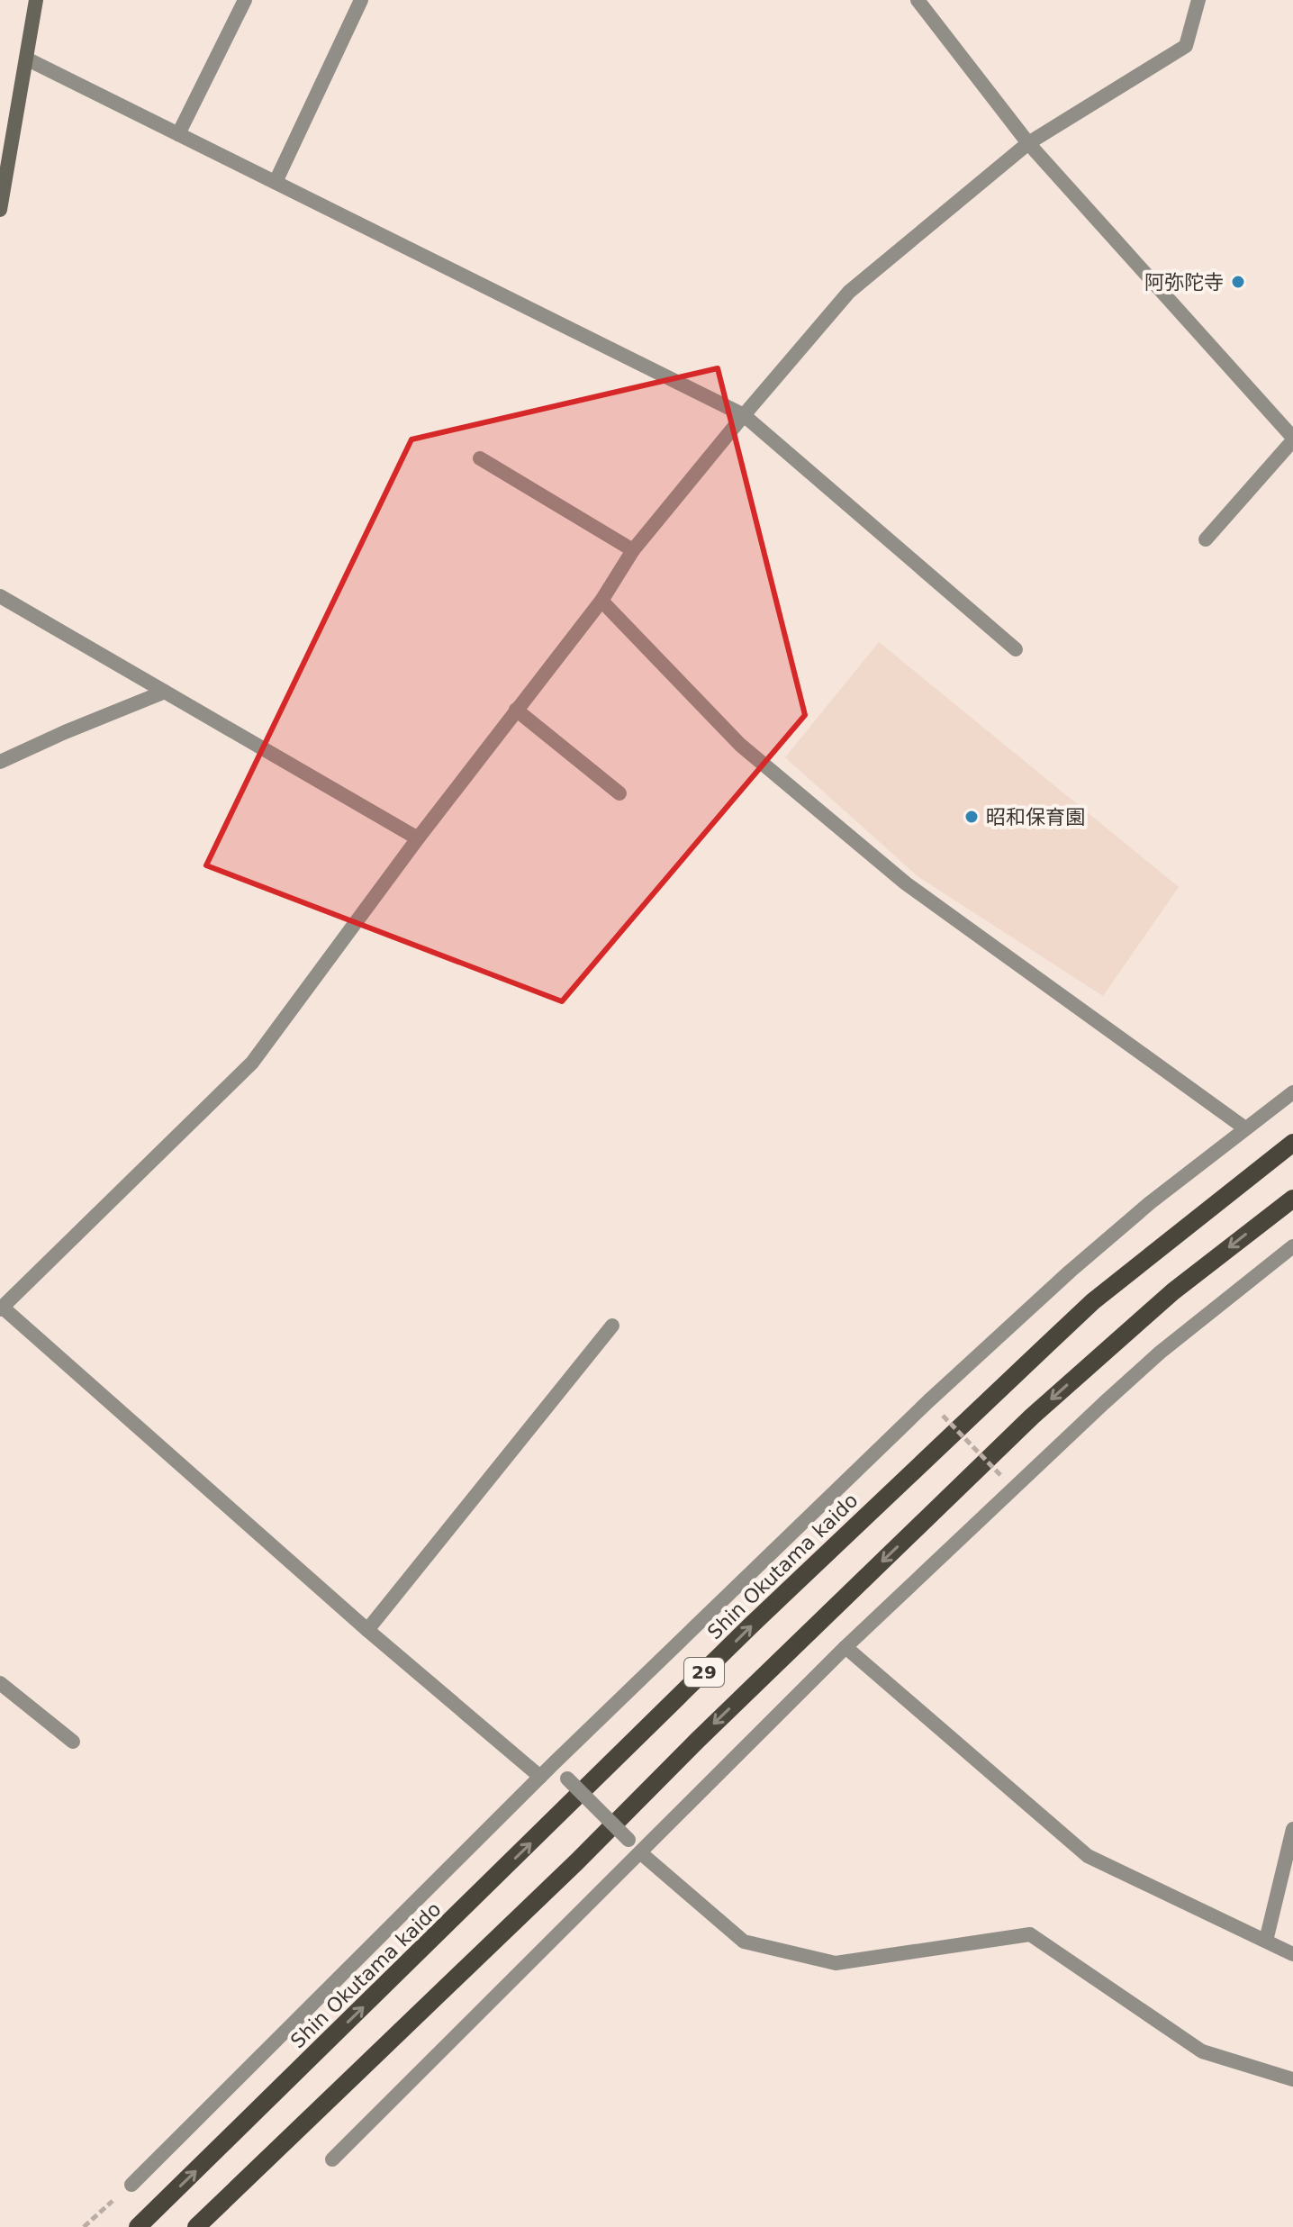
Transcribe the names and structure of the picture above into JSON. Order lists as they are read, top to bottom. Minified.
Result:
{"streets":{"main road":["Shin Okutama kaido","29"]},"places":["阿弥陀寺","昭和保育園"]}
